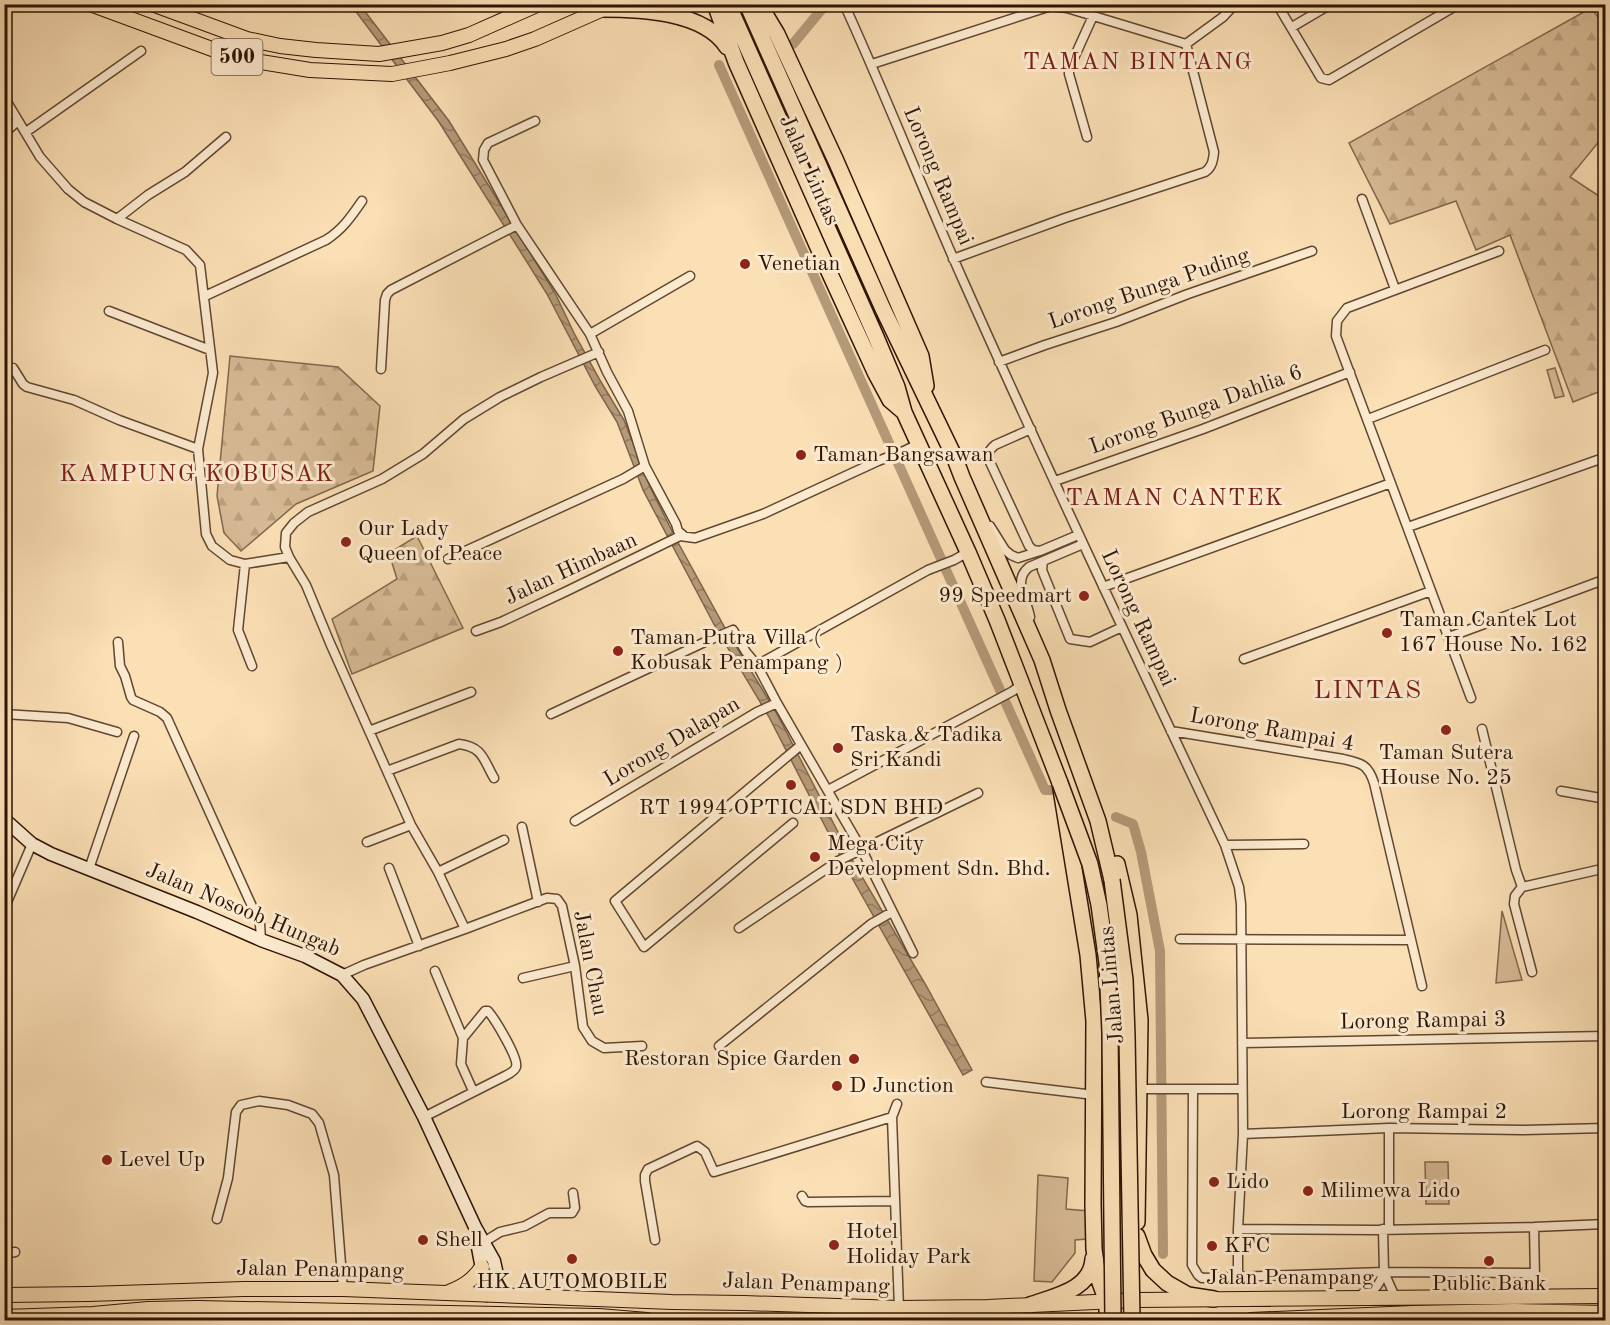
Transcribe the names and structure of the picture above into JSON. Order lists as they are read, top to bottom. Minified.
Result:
{"streets":{"highway":["Jalan Lintas"],"main road":["500","Jalan Nosoob Hungab","Jalan Penampang"],"street":["Lorong Rampai","Lorong Bunga Puding","Lorong Bunga Dahlia 6","Jalan Himbaan","Lorong Rampai 4","Lorong Dalapan","Jalan Chau","Lorong Rampai 3","Lorong Rampai 2"]},"crossings":[["Jalan Lintas","Jalan Penampang"],["Lorong Rampai","Lorong Bunga Puding"],["Lorong Rampai","Lorong Bunga Dahlia 6"],["Lorong Rampai","Lorong Rampai 4"],["Lorong Rampai","Lorong Rampai 3"],["Lorong Rampai","Lorong Rampai 2"],["Jalan Nosoob Hungab","Jalan Chau"],["Jalan Nosoob Hungab","Jalan Penampang"]],"districts":["TAMAN BINTANG","KAMPUNG KOBUSAK","TAMAN CANTEK","LINTAS"],"places":["Venetian","Taman Bangsawan","Our Lady Queen of Peace","99 Speedmart","Taman Cantek Lot 167 House No. 162","Taman Putra Villa ( Kobusak Penampang )","Taman Sutera House No. 25","Taska & Tadika Sri Kandi","RT 1994 OPTICAL SDN BHD","Mega City Development Sdn. Bhd.","Restoran Spice Garden","D Junction","Level Up","Lido","Milimewa Lido","Shell","Hotel Holiday Park","KFC","HK AUTOMOBILE","Public Bank"]}
